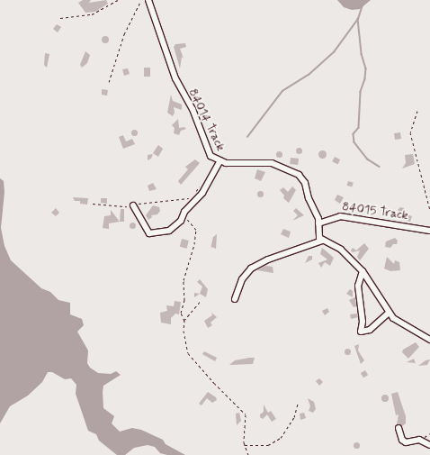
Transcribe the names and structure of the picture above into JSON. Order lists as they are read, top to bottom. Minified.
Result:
{"streets":{"street":["84014 Track","84015 Track"]},"crossings":[["84014 Track","84015 Track"]]}
